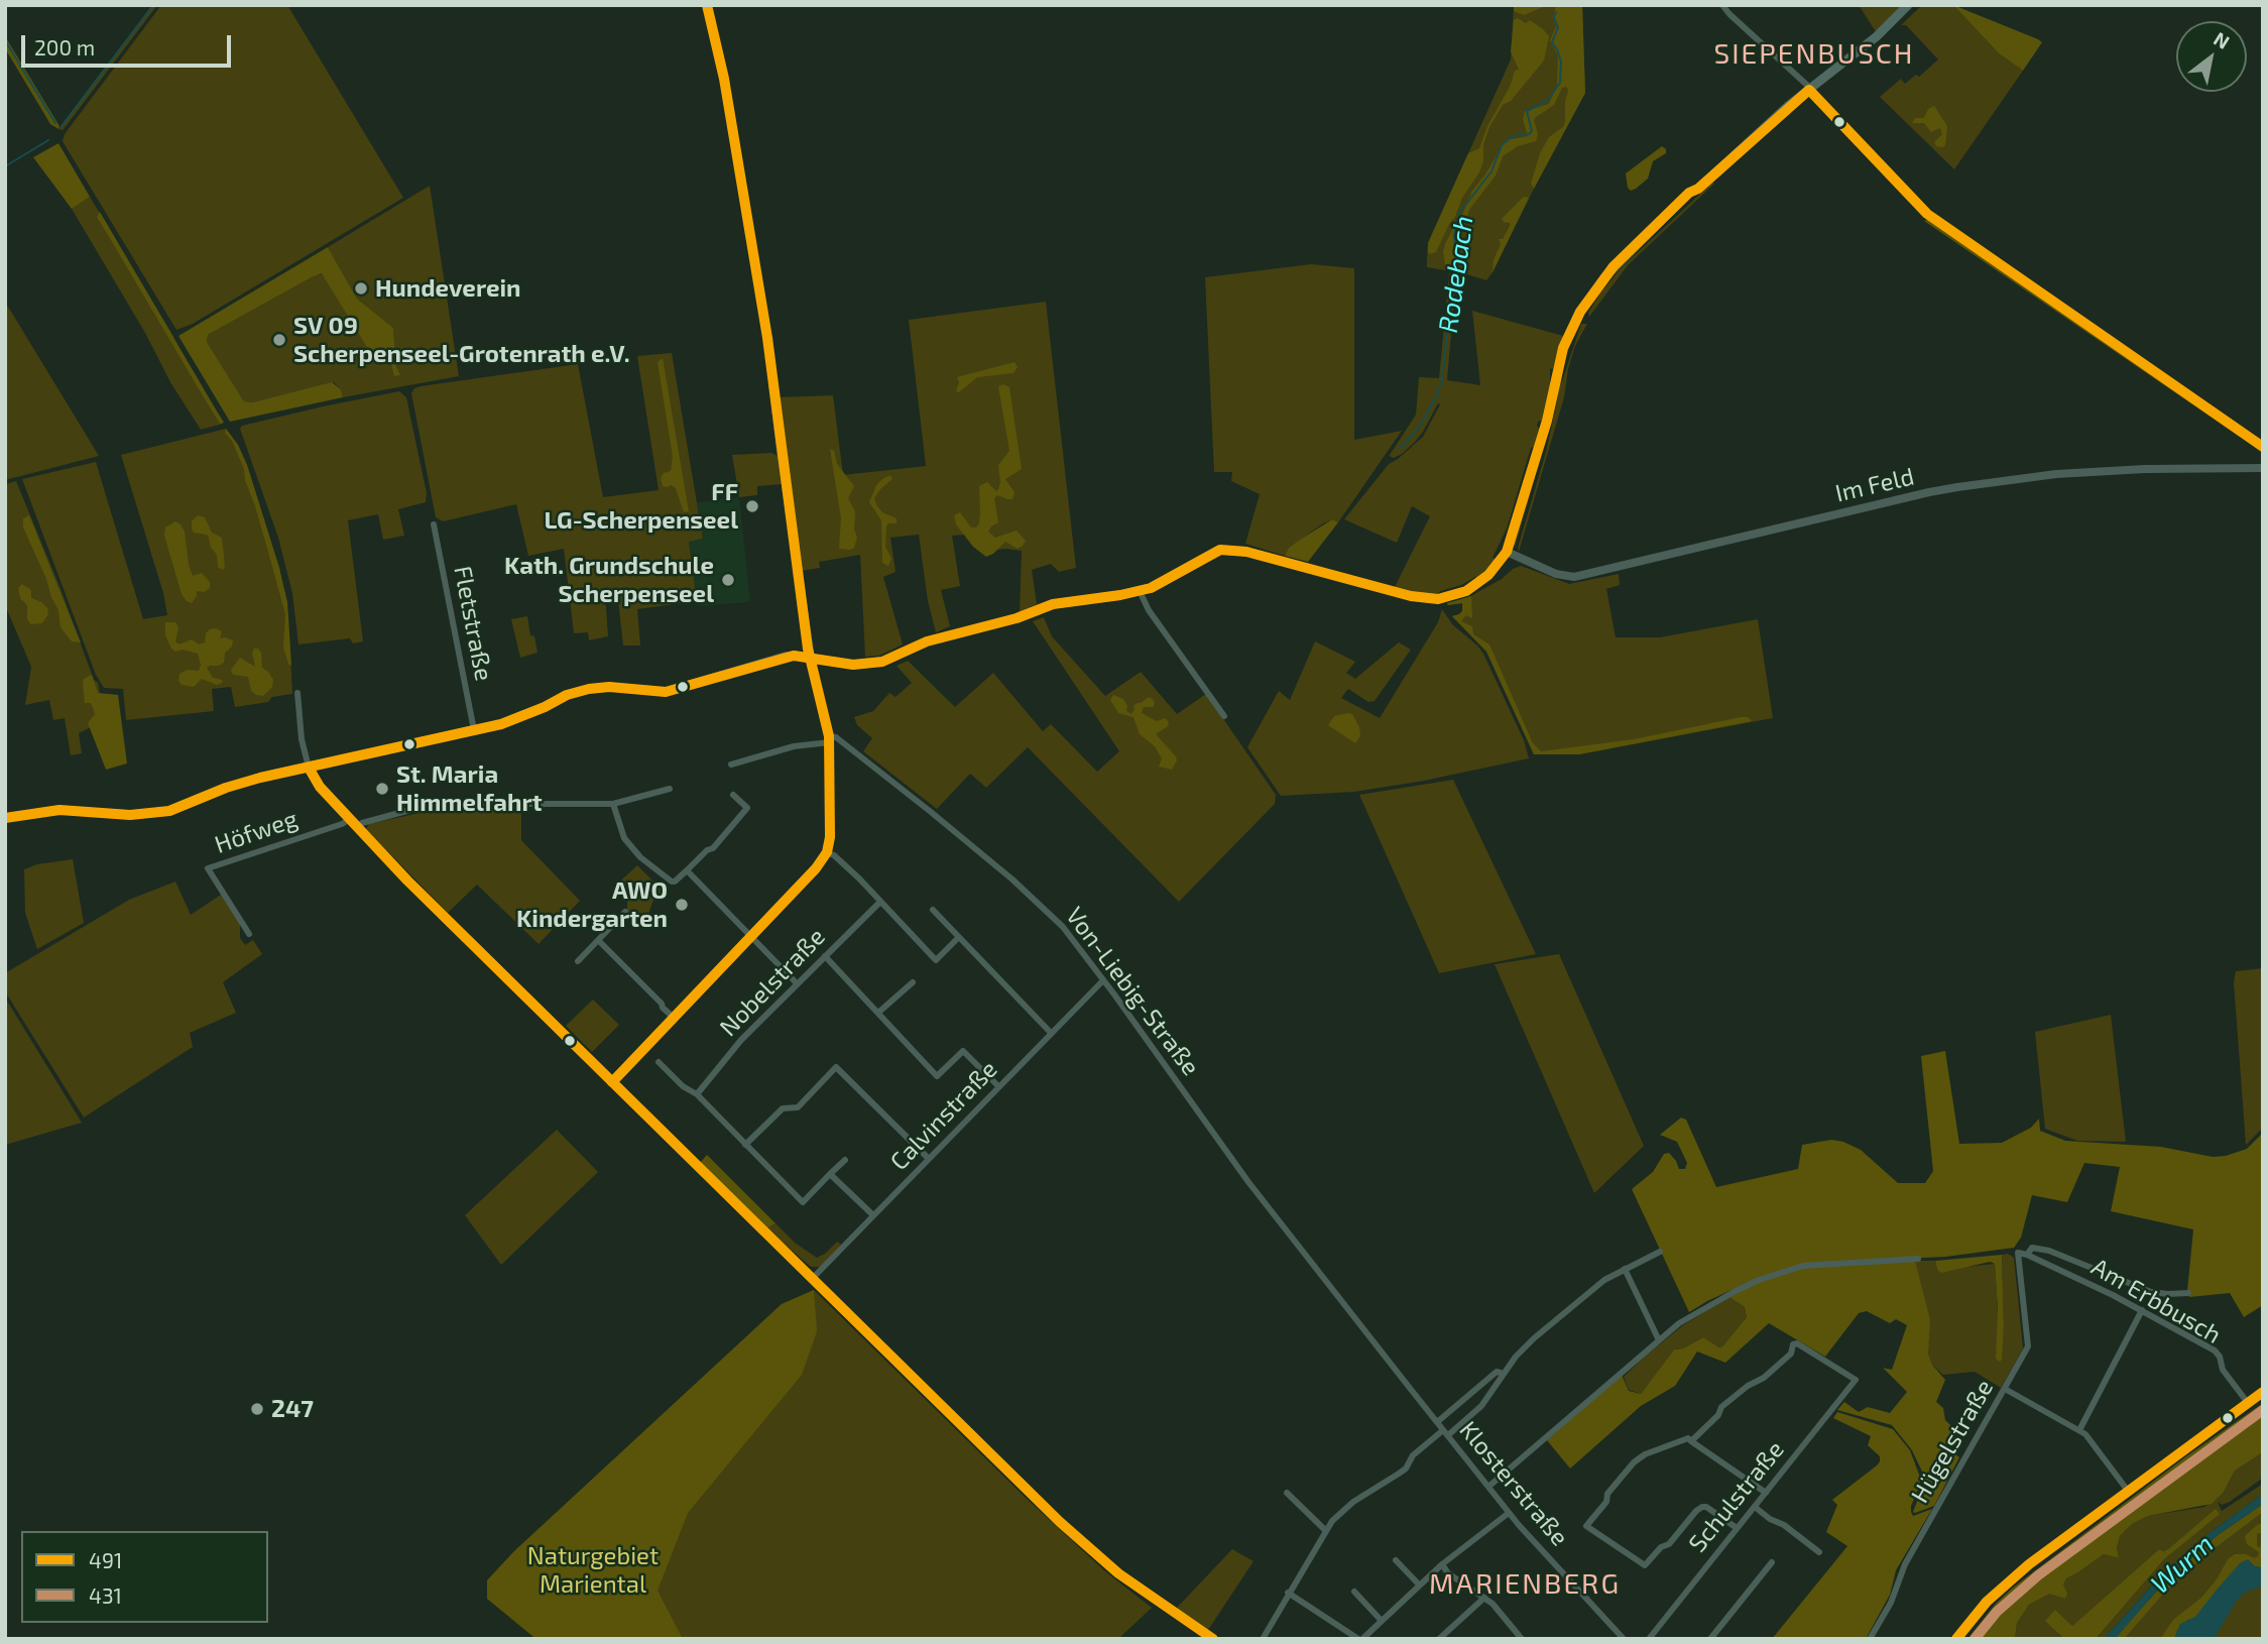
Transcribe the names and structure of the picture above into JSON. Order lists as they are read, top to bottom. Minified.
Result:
{"streets":{"street":["Im Feld","Fletstraße","Höfweg","Nobelstraße","Von-Liebig-Straße","Calvinstraße","Am Erbbusch","Hügelstraße","Klosterstraße","Schulstraße"]},"crossings":[["Von-Liebig-Straße","Calvinstraße"],["Von-Liebig-Straße","Klosterstraße"],["Am Erbbusch","Hügelstraße"]],"districts":["SIEPENBUSCH","MARIENBERG"],"water":["Rodebach","Wurm"],"parks":["Naturgebiet Mariental"],"places":["Hundeverein","SV 09 Scherpenseel-Grotenrath e.V.","FF LG-Scherpenseel","Kath. Grundschule Scherpenseel","St. Maria Himmelfahrt","AWO Kindergarten","247"],"lines":["transit line 491","transit line 431"],"legend":["491","431"],"scale_bar":"200 m","north":"top right"}
